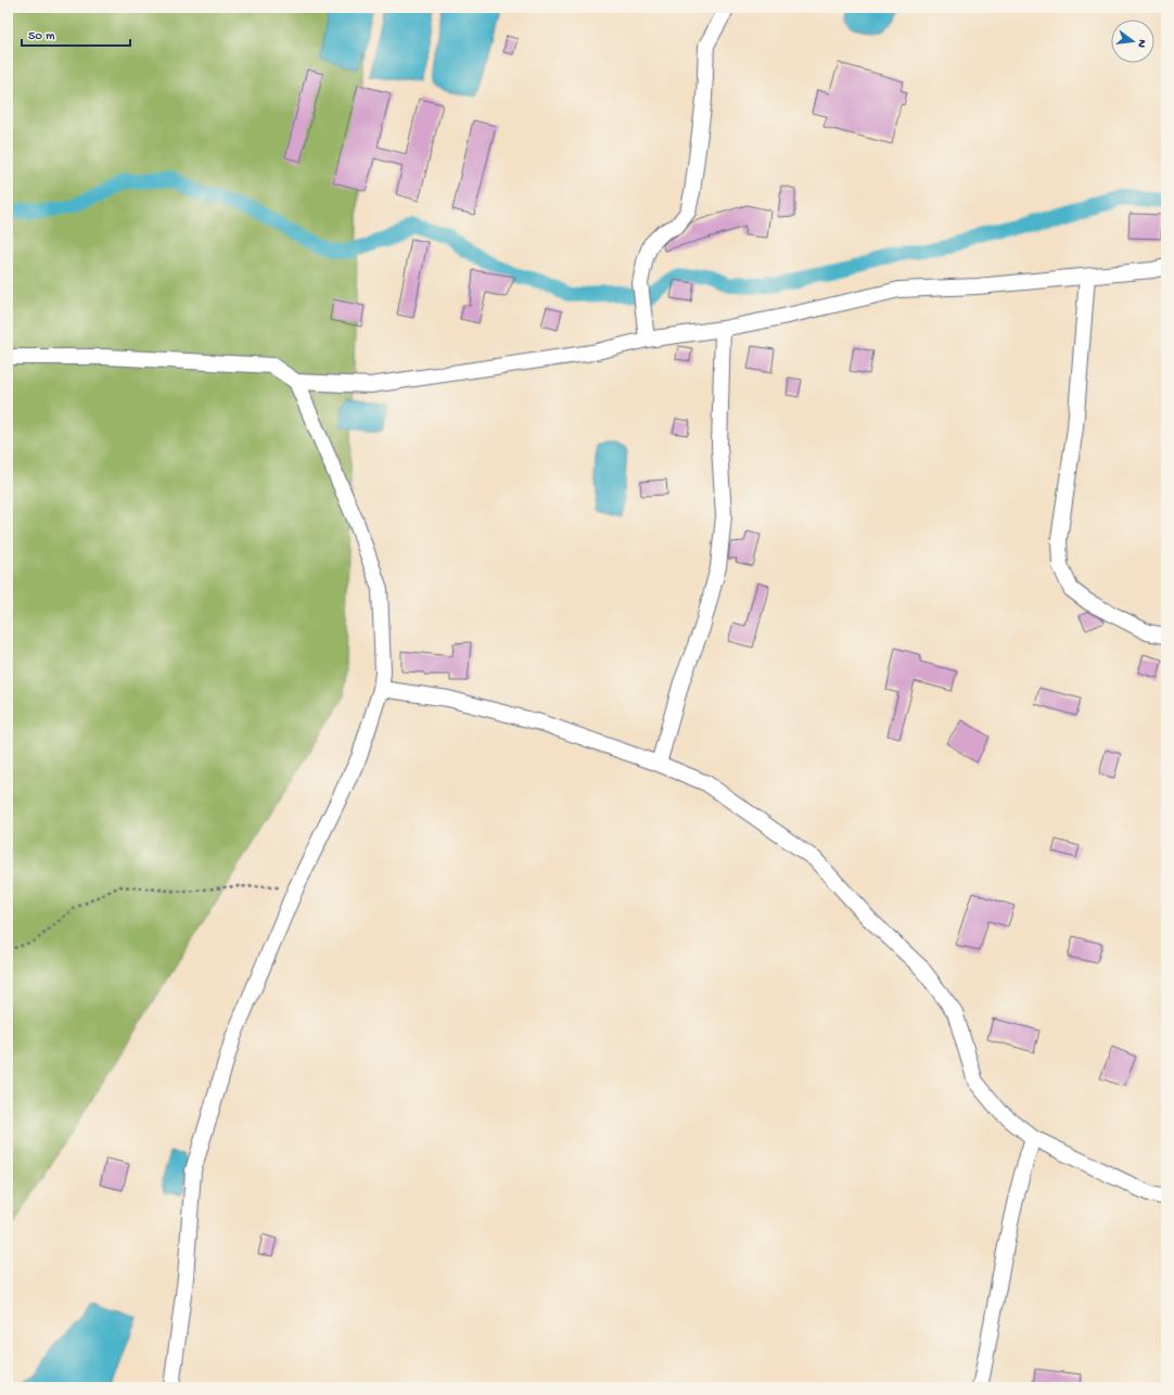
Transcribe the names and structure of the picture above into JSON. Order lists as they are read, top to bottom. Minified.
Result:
{"scale_bar":"50 m","north":"right"}
